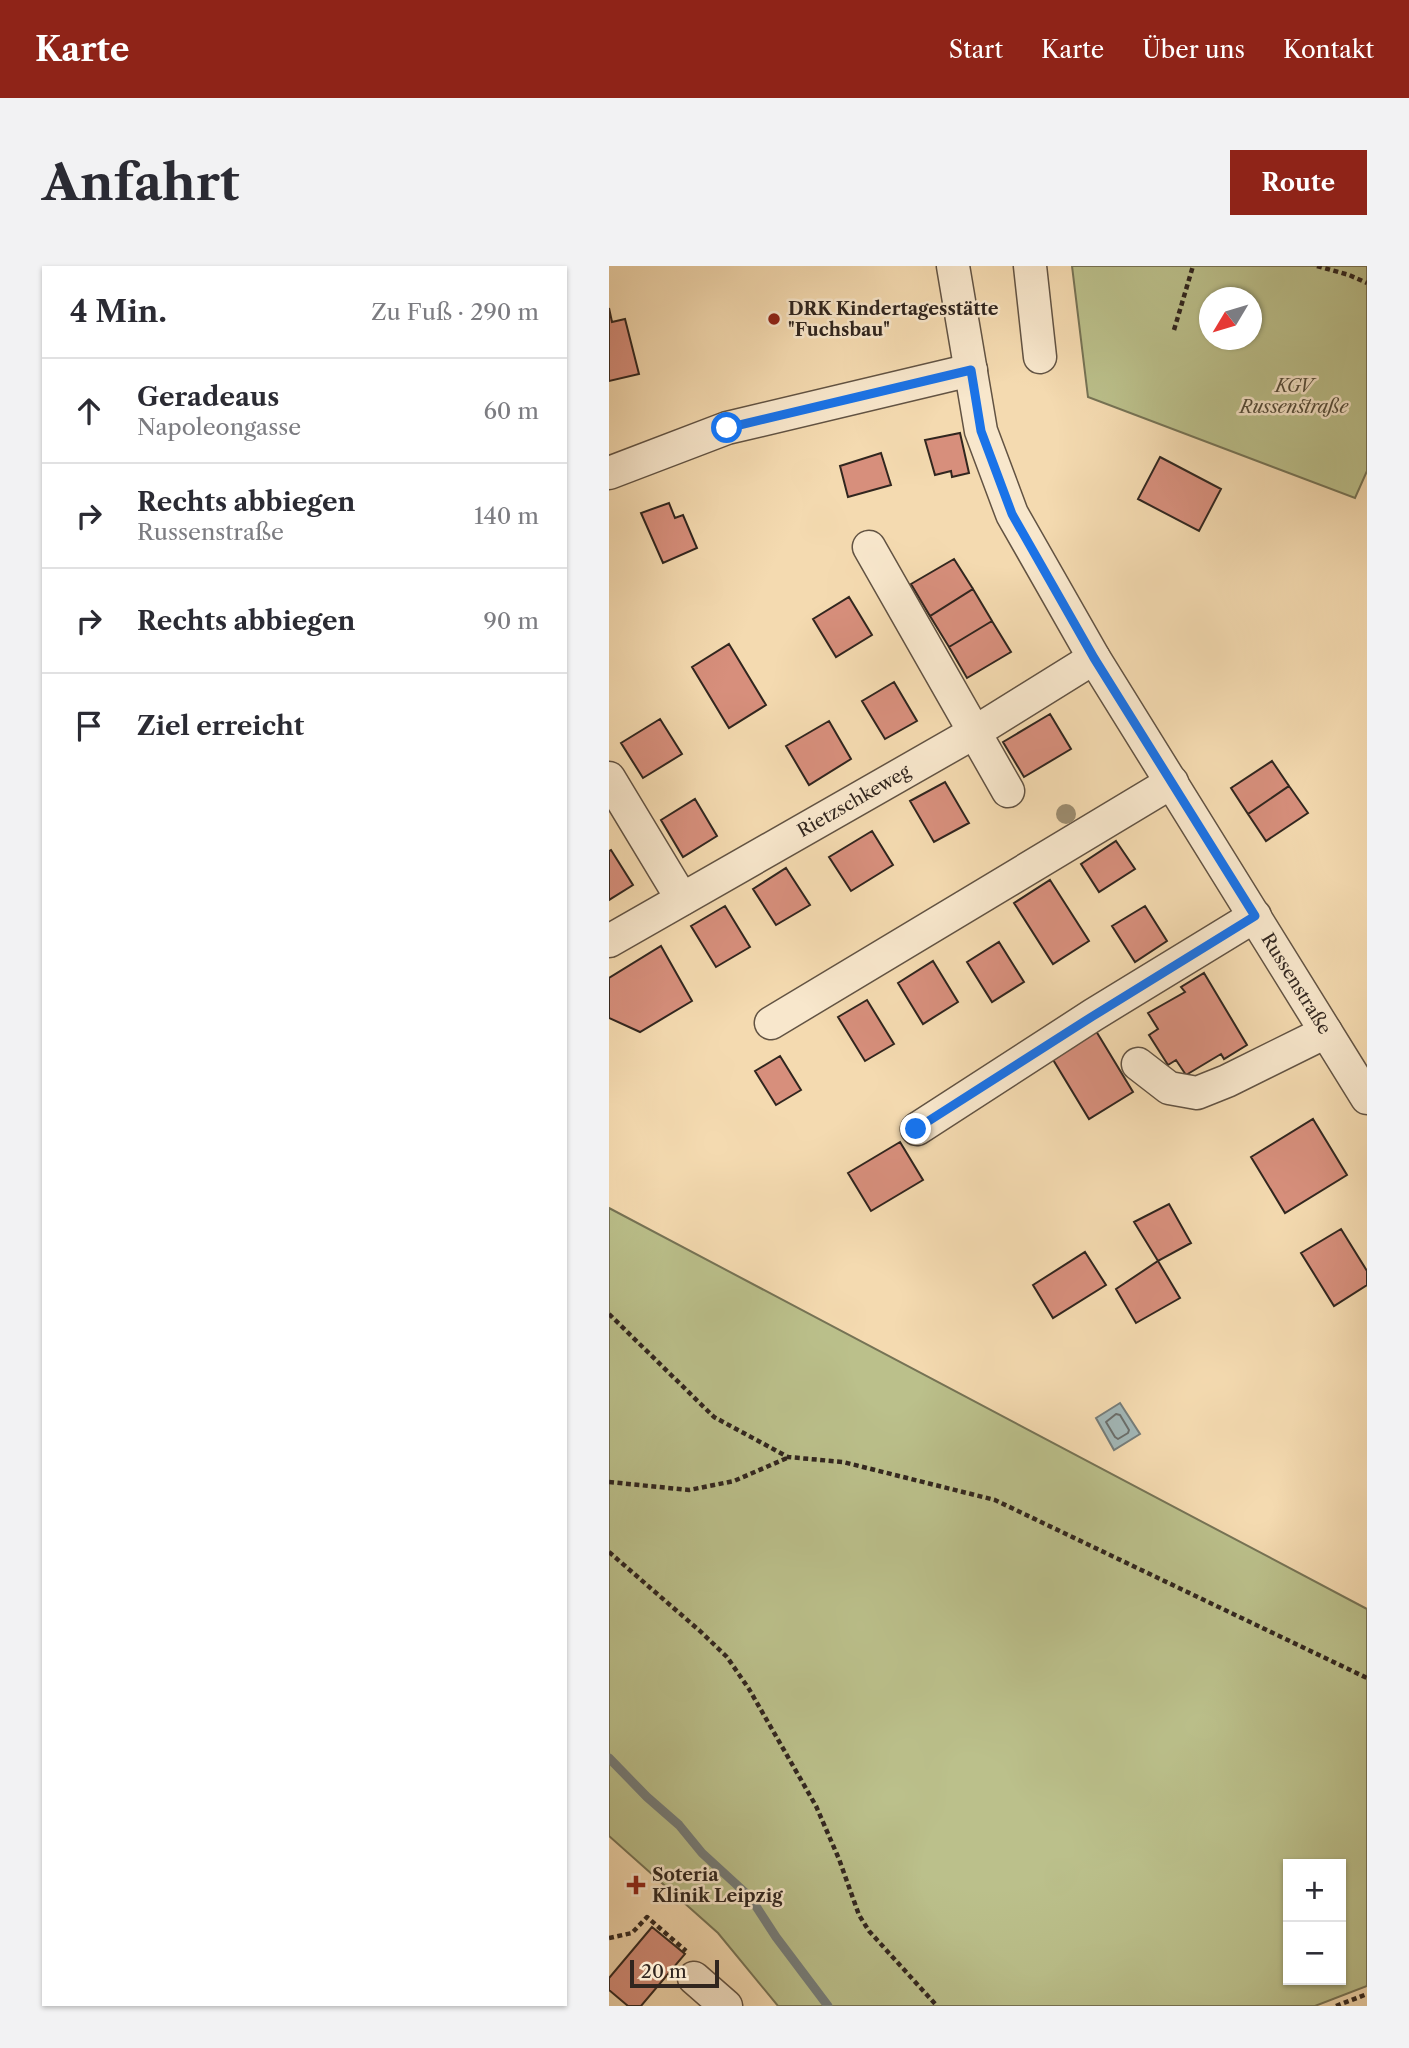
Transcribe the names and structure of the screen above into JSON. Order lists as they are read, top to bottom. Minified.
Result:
{"streets":{"street":["Rietzschkeweg","Russenstraße"]},"crossings":[["Rietzschkeweg","Russenstraße"]],"parks":["KGV Russenstraße"],"places":{"other":["DRK Kindertagesstätte \"Fuchsbau\""],"health":["Soteria Klinik Leipzig"]},"scale_bar":"20 m","north":"bottom left","page":{"header":"Karte","nav":["Start","Karte","Über uns","Kontakt"],"buttons":"Route","title":"Anfahrt","heading":["4 Min.","Zu Fuß · 290 m"],"list":[["Geradeaus","Napoleongasse","60 m"],["Rechts abbiegen","Russenstraße","140 m"],["Rechts abbiegen","90 m"],"Ziel erreicht"],"map_buttons":["+","−"],"scale":"20 m"}}
